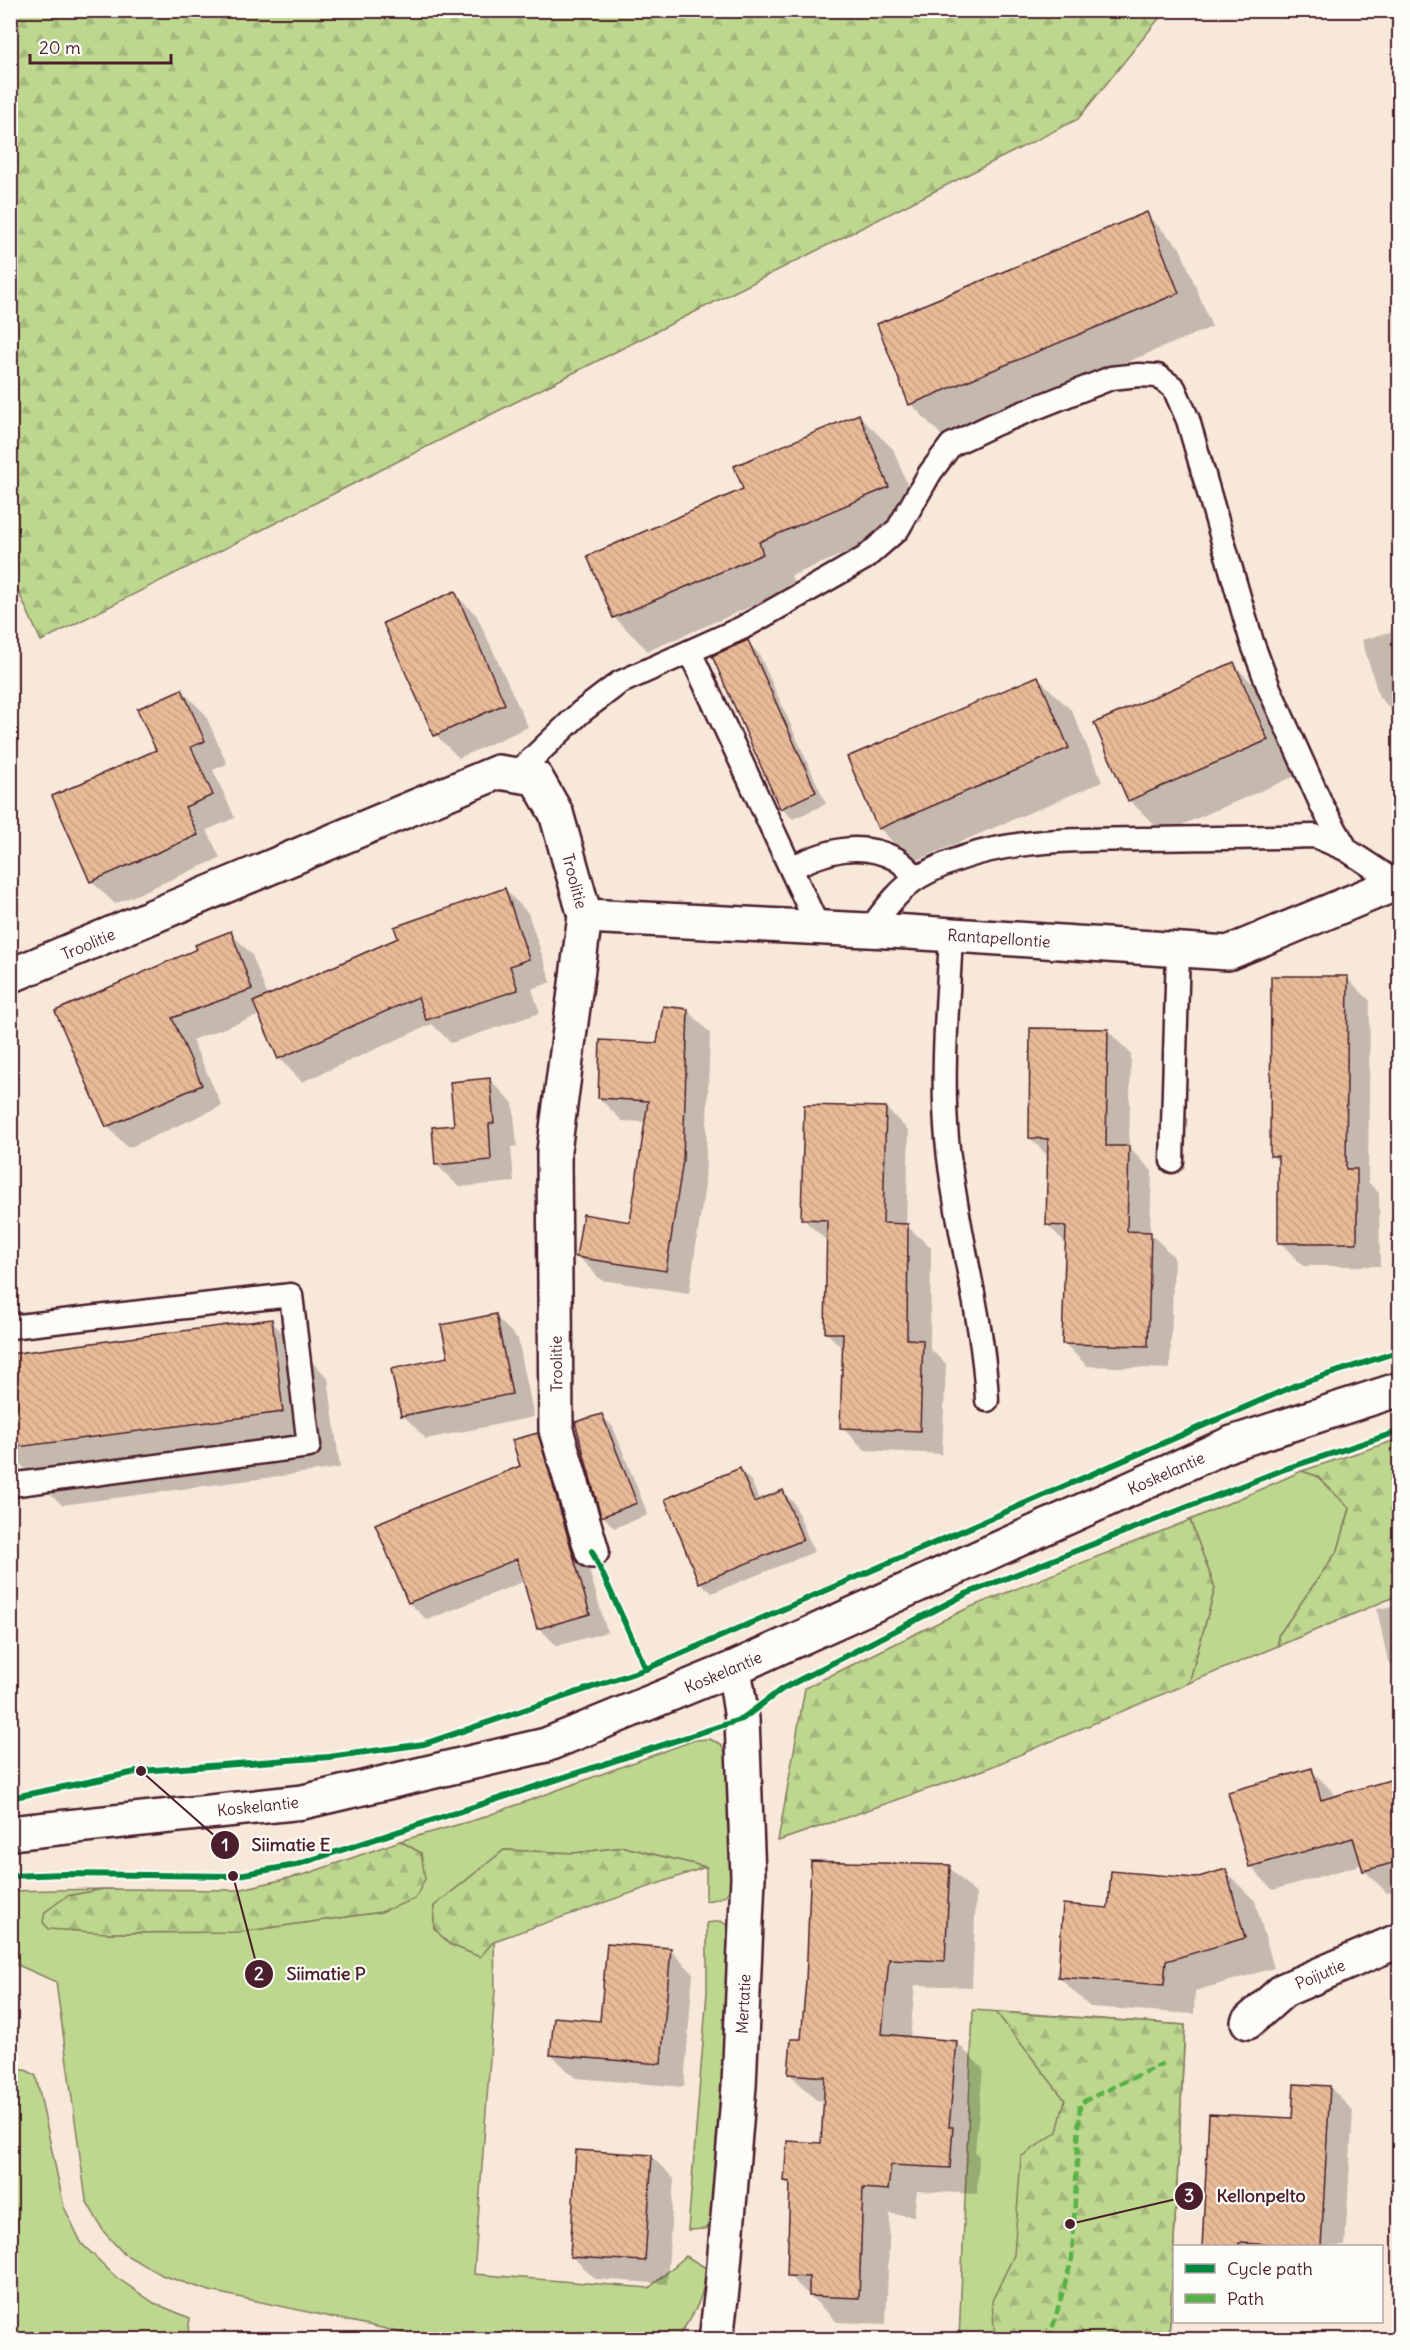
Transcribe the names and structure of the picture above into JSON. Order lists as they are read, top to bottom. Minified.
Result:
{"streets":{"street":["Troolitie","Rantapellontie","Koskelantie","Poijutie","Mertatie"]},"crossings":[["Troolitie","Rantapellontie"],["Koskelantie","Mertatie"]],"places":["Siimatie E","Siimatie P","Kellonpelto"],"legend":["Cycle path","Path"],"scale_bar":"20 m"}
